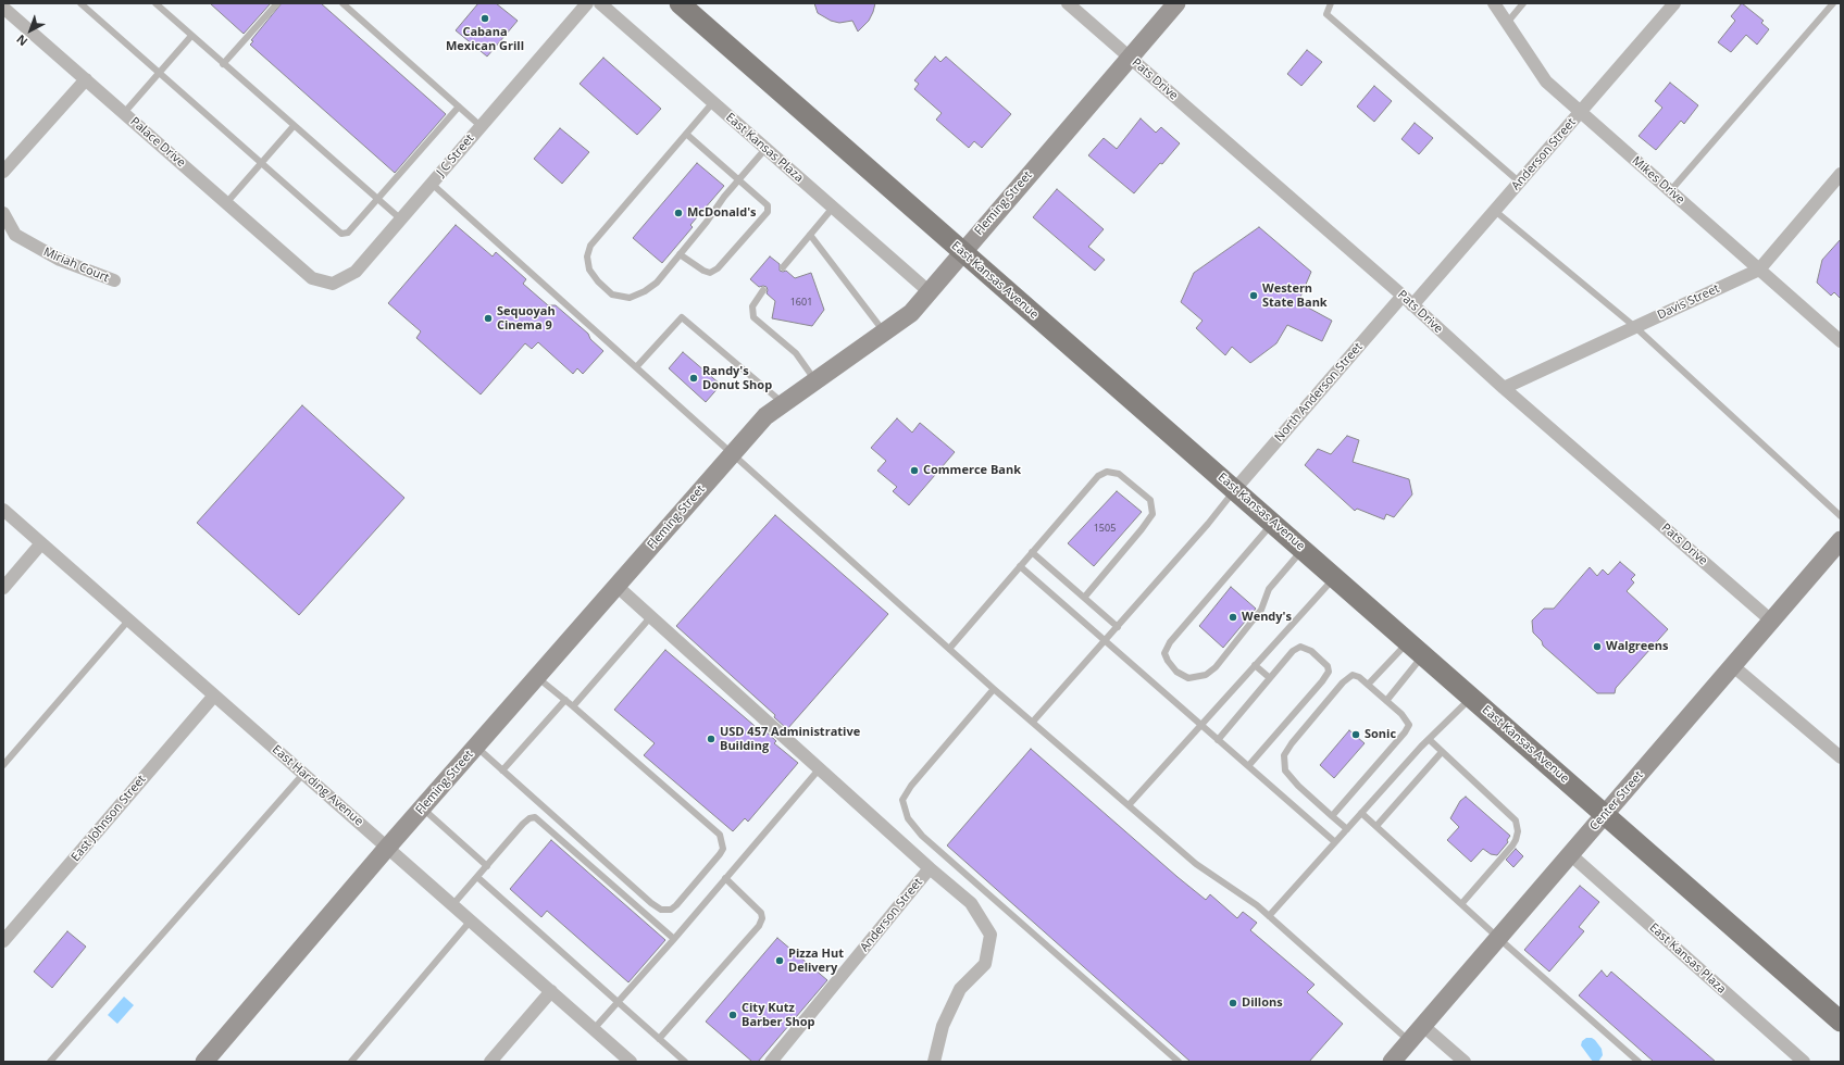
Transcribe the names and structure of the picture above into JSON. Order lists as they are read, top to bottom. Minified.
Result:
{"streets":{"main road":["East Kansas Avenue"],"street":["Pats Drive","Palace Drive","East Kansas Plaza","Anderson Street","J C Street","Mikes Drive","Fleming Street","Miriah Court","Davis Street","North Anderson Street","East Harding Avenue","Center Street","East Johnson Street"]},"crossings":[["Pats Drive","Anderson Street"],["Pats Drive","Fleming Street"],["Pats Drive","Davis Street"],["Pats Drive","North Anderson Street"],["Pats Drive","Center Street"],["Palace Drive","J C Street"],["East Kansas Plaza","Fleming Street"],["East Kansas Plaza","Center Street"],["Anderson Street","Mikes Drive"],["Mikes Drive","Davis Street"],["Fleming Street","East Kansas Avenue"],["Fleming Street","East Harding Avenue"],["East Kansas Avenue","North Anderson Street"],["East Kansas Avenue","Center Street"],["East Harding Avenue","East Johnson Street"]],"places":["Cabana Mexican Grill","McDonald's","Western State Bank","Sequoyah Cinema 9","Randy's Donut Shop","Commerce Bank","Wendy's","Walgreens","Sonic","USD 457 Administrative Building","Pizza Hut Delivery","Dillons","City Kutz Barber Shop"],"house_numbers":["1601","1505"],"north":"bottom left"}
